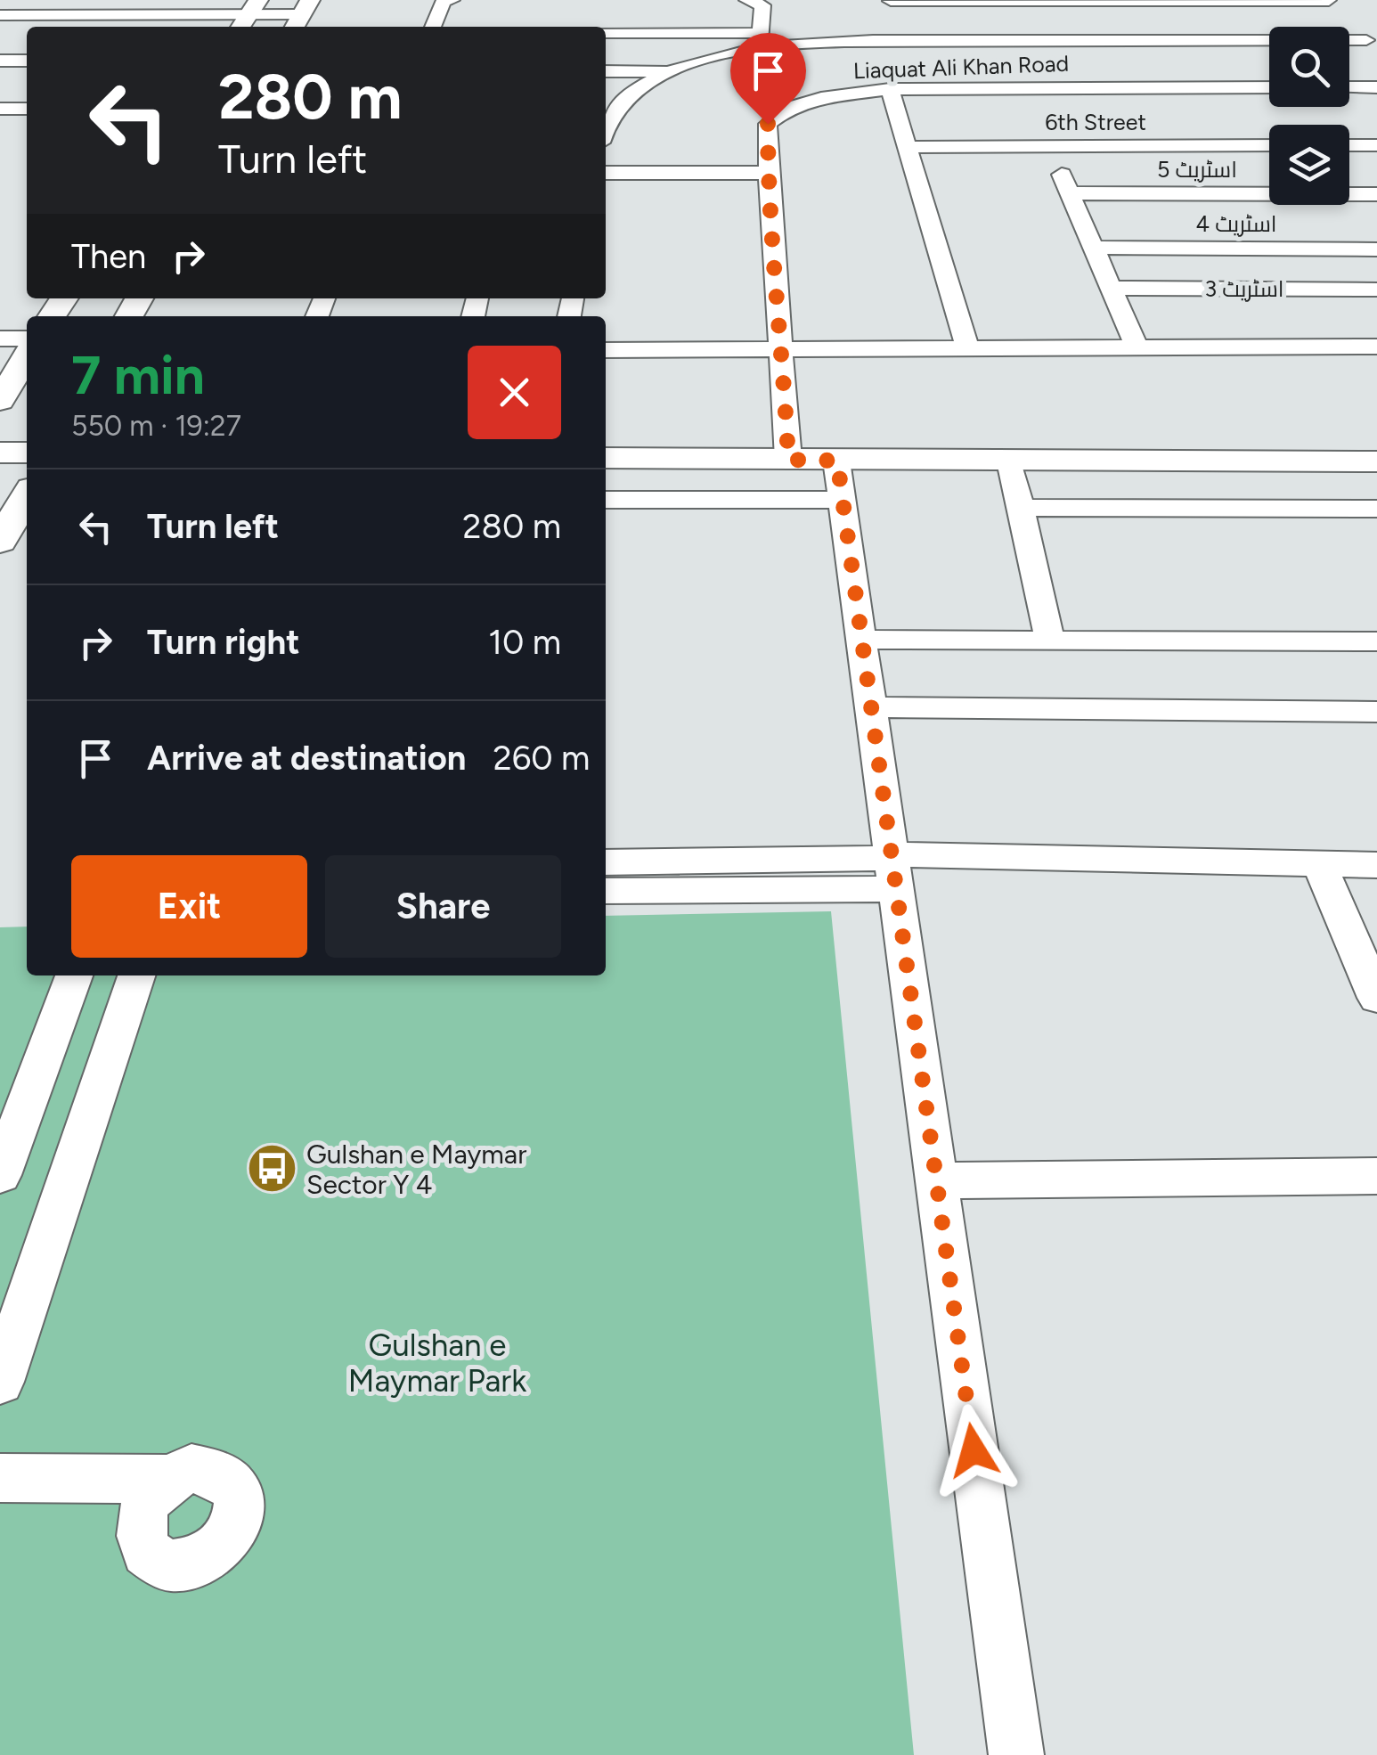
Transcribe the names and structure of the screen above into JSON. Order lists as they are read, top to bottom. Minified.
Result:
{"streets":{"street":["Liaquat Ali Khan Road","6th Street","اسٹریٹ 5","اسٹریٹ 4","اسٹریٹ 3"]},"parks":["Gulshan e Maymar Park"],"places":{"bus stop":["Gulshan e Maymar Sector Y 4"]},"page":{"turn":["280 m","Turn left"],"then":"Then","heading":["7 min","550 m · 19:27"],"list":[{"name":"Turn left","value":"280 m"},{"name":"Turn right","value":"10 m"},{"name":"Arrive at destination","value":"260 m"}],"buttons":["Exit","Share"]}}
